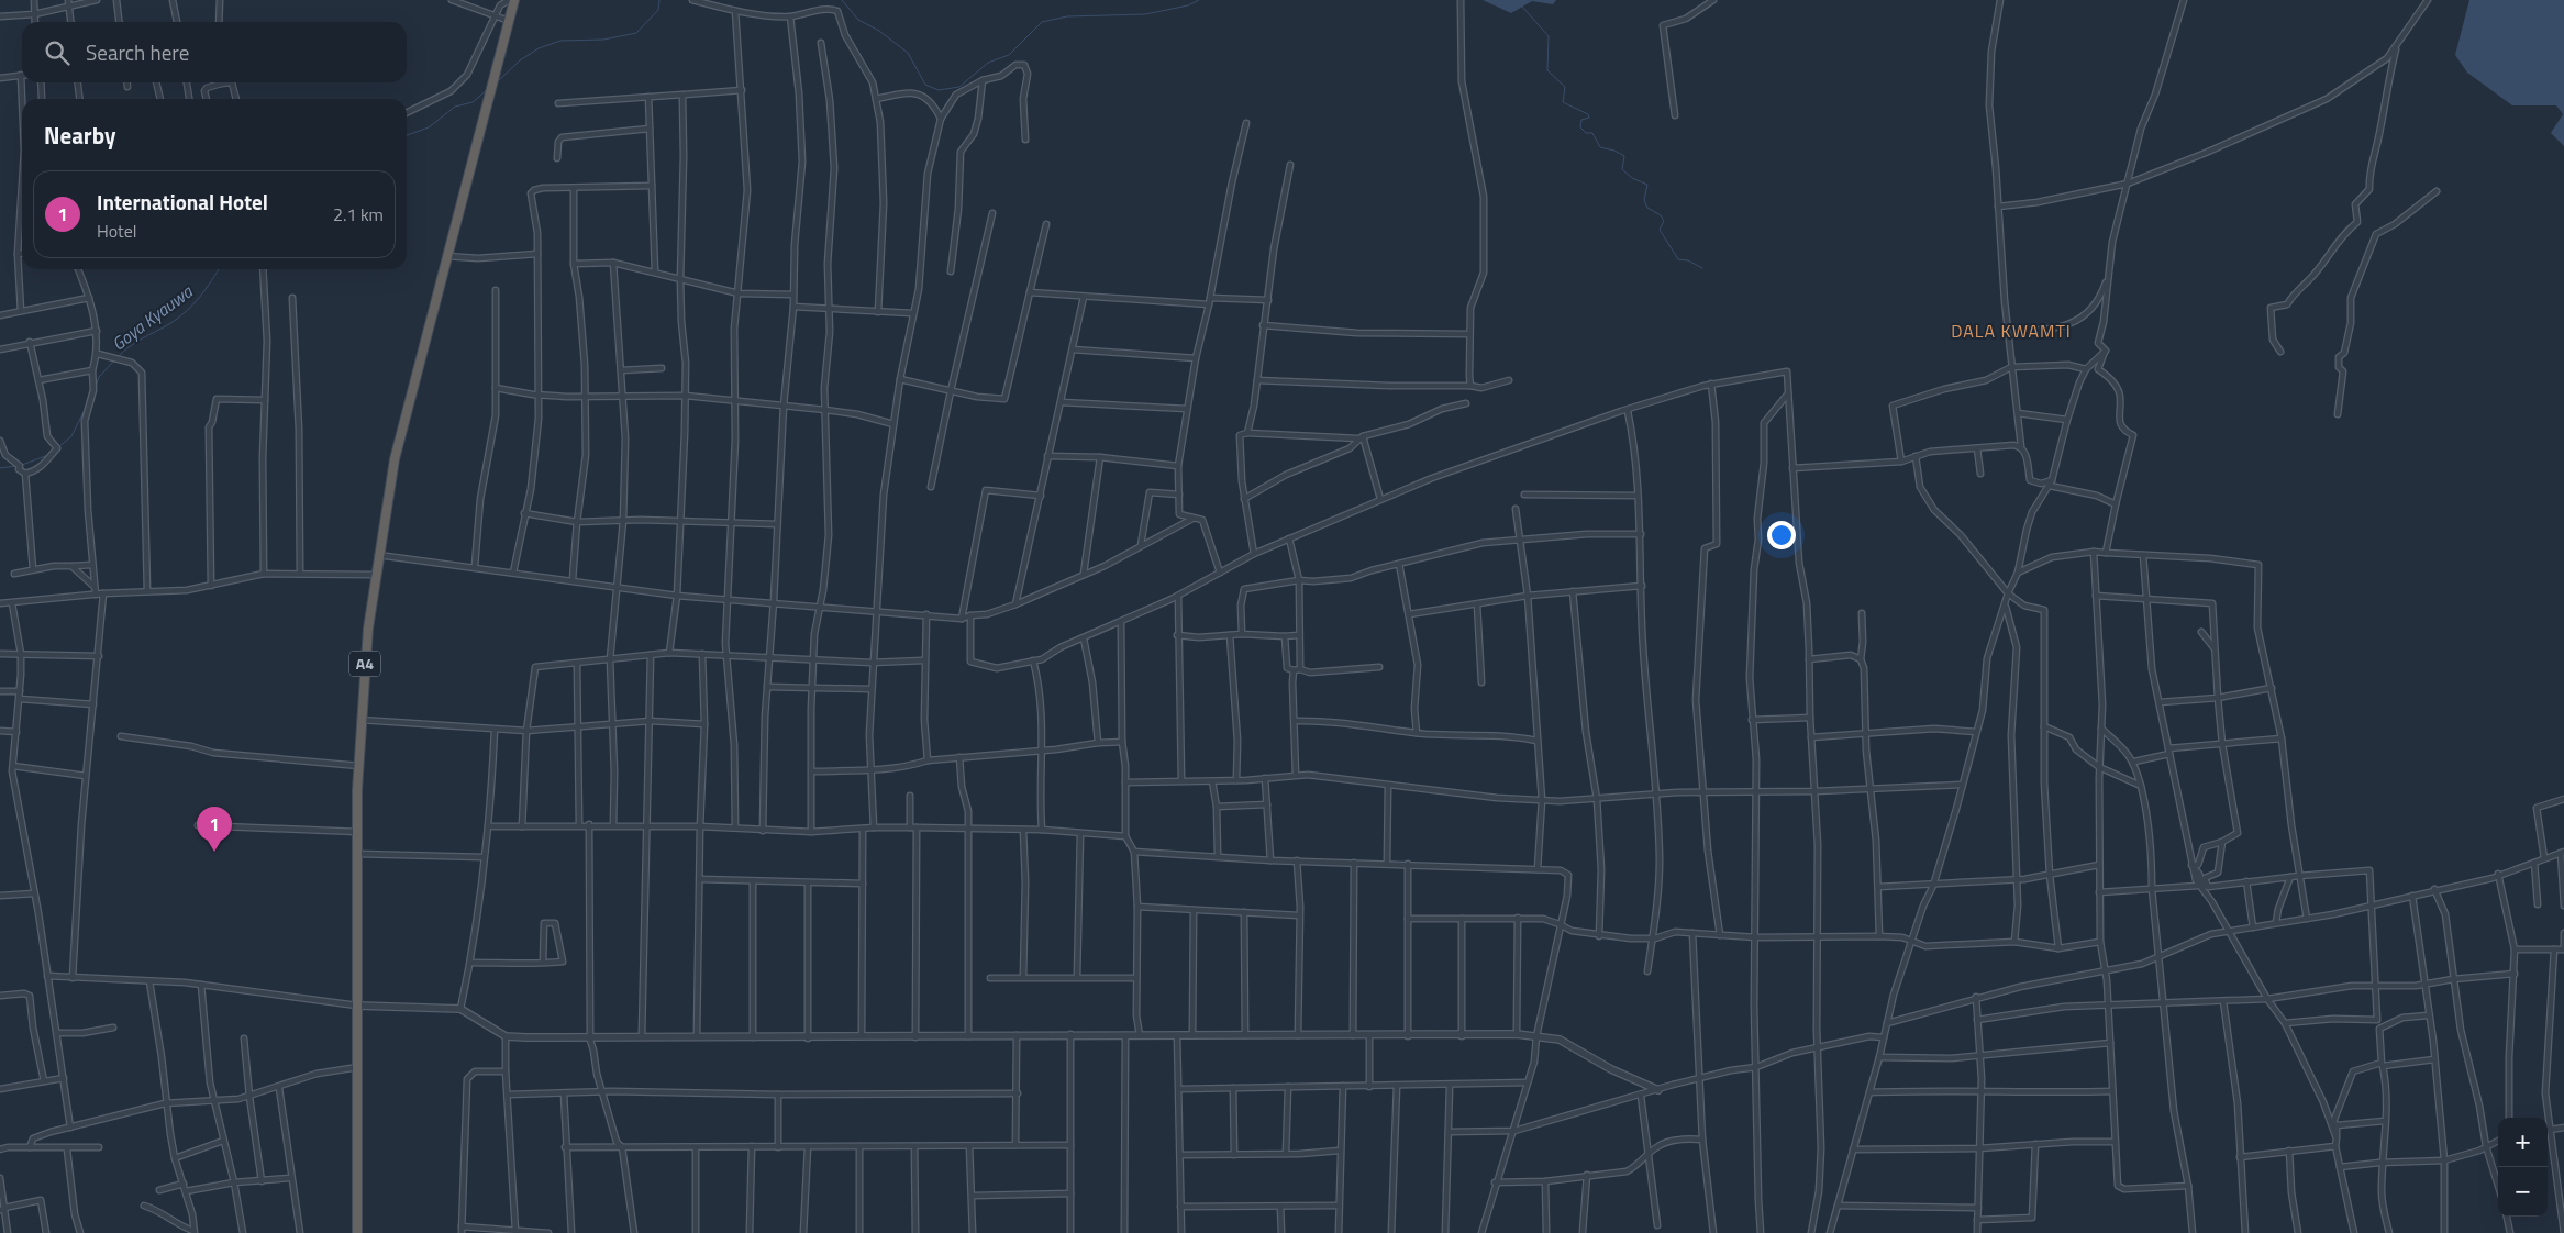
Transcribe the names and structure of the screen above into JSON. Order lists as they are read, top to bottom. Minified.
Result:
{"streets":{"highway":["A4"]},"districts":["DALA KWAMTI"],"water":["Goya Kyauwa"],"page":{"search":"Search here","heading":"Nearby","list":[{"mark":"1","name":"International Hotel","note":"Hotel","value":"2.1 km"}],"pins":"1","map_buttons":["+","−"]}}
